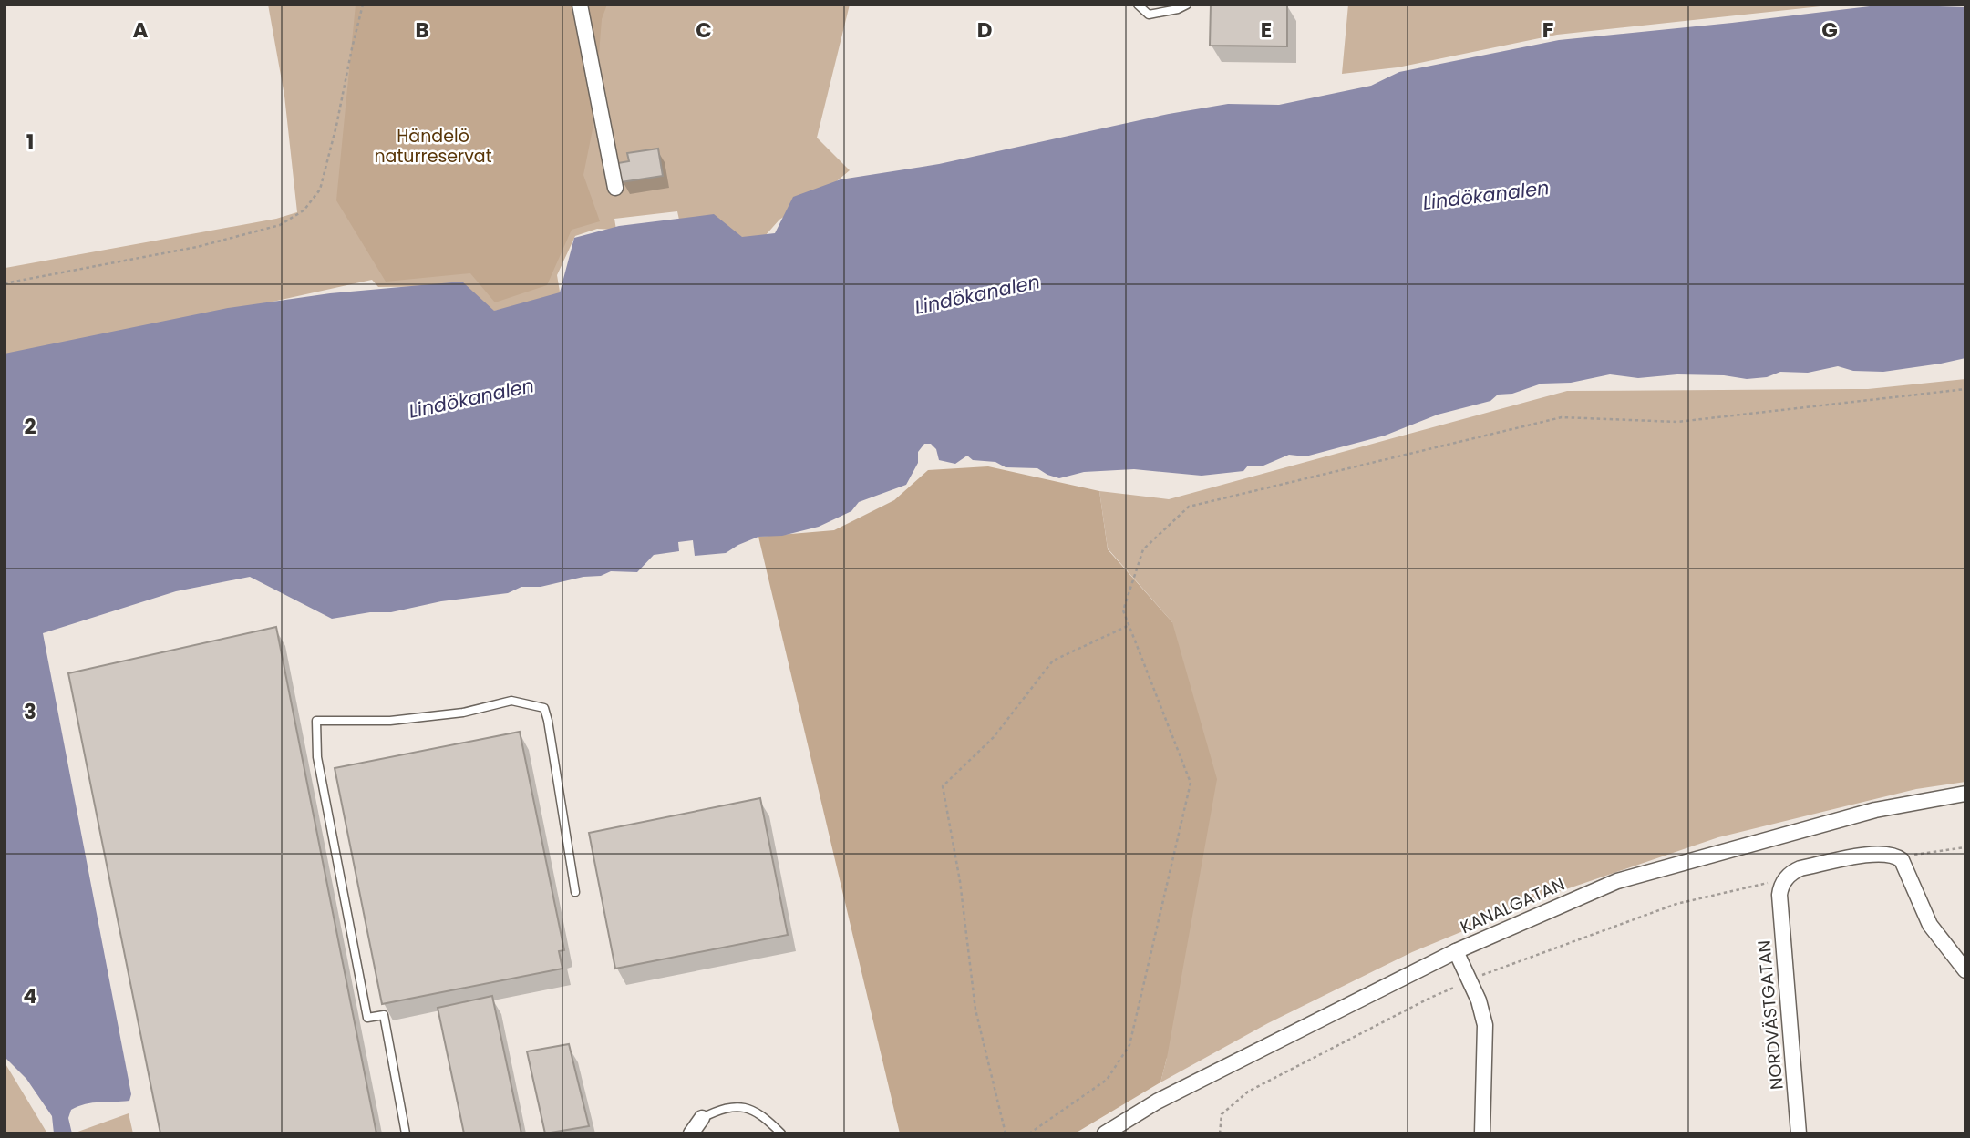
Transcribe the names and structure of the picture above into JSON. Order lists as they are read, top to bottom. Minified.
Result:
{"streets":{"street":["KANALGATAN","NORDVÄSTGATAN"]},"water":["Lindökanalen"],"parks":["Händelö naturreservat"],"grid":{"columns":["A","B","C","D","E","F","G"],"rows":["1","2","3","4"]}}
